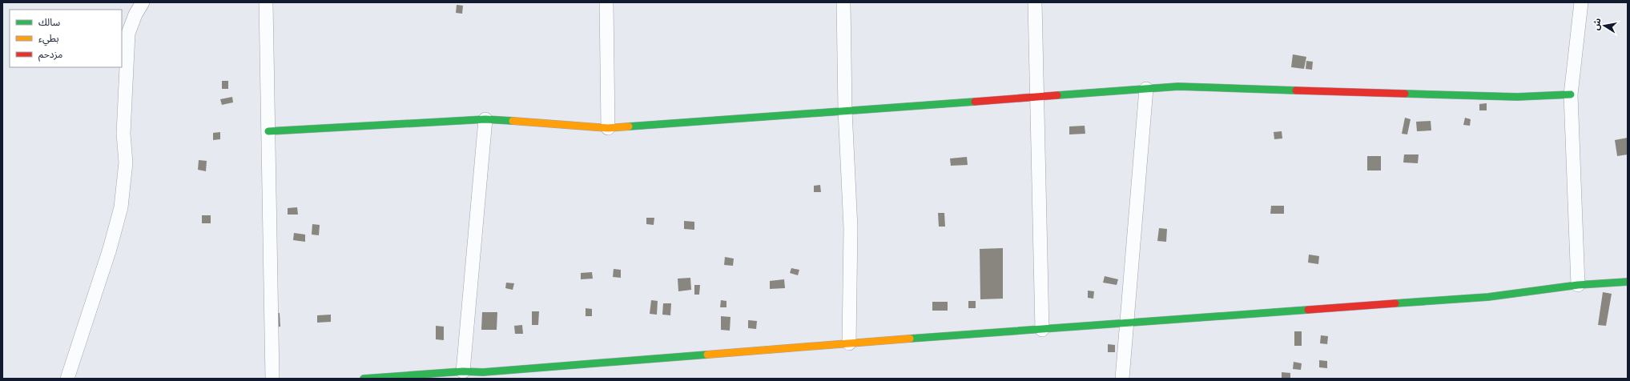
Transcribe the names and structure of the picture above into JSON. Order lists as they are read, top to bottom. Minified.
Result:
{"legend":["سالك","بطيء","مزدحم"],"north":"left"}
